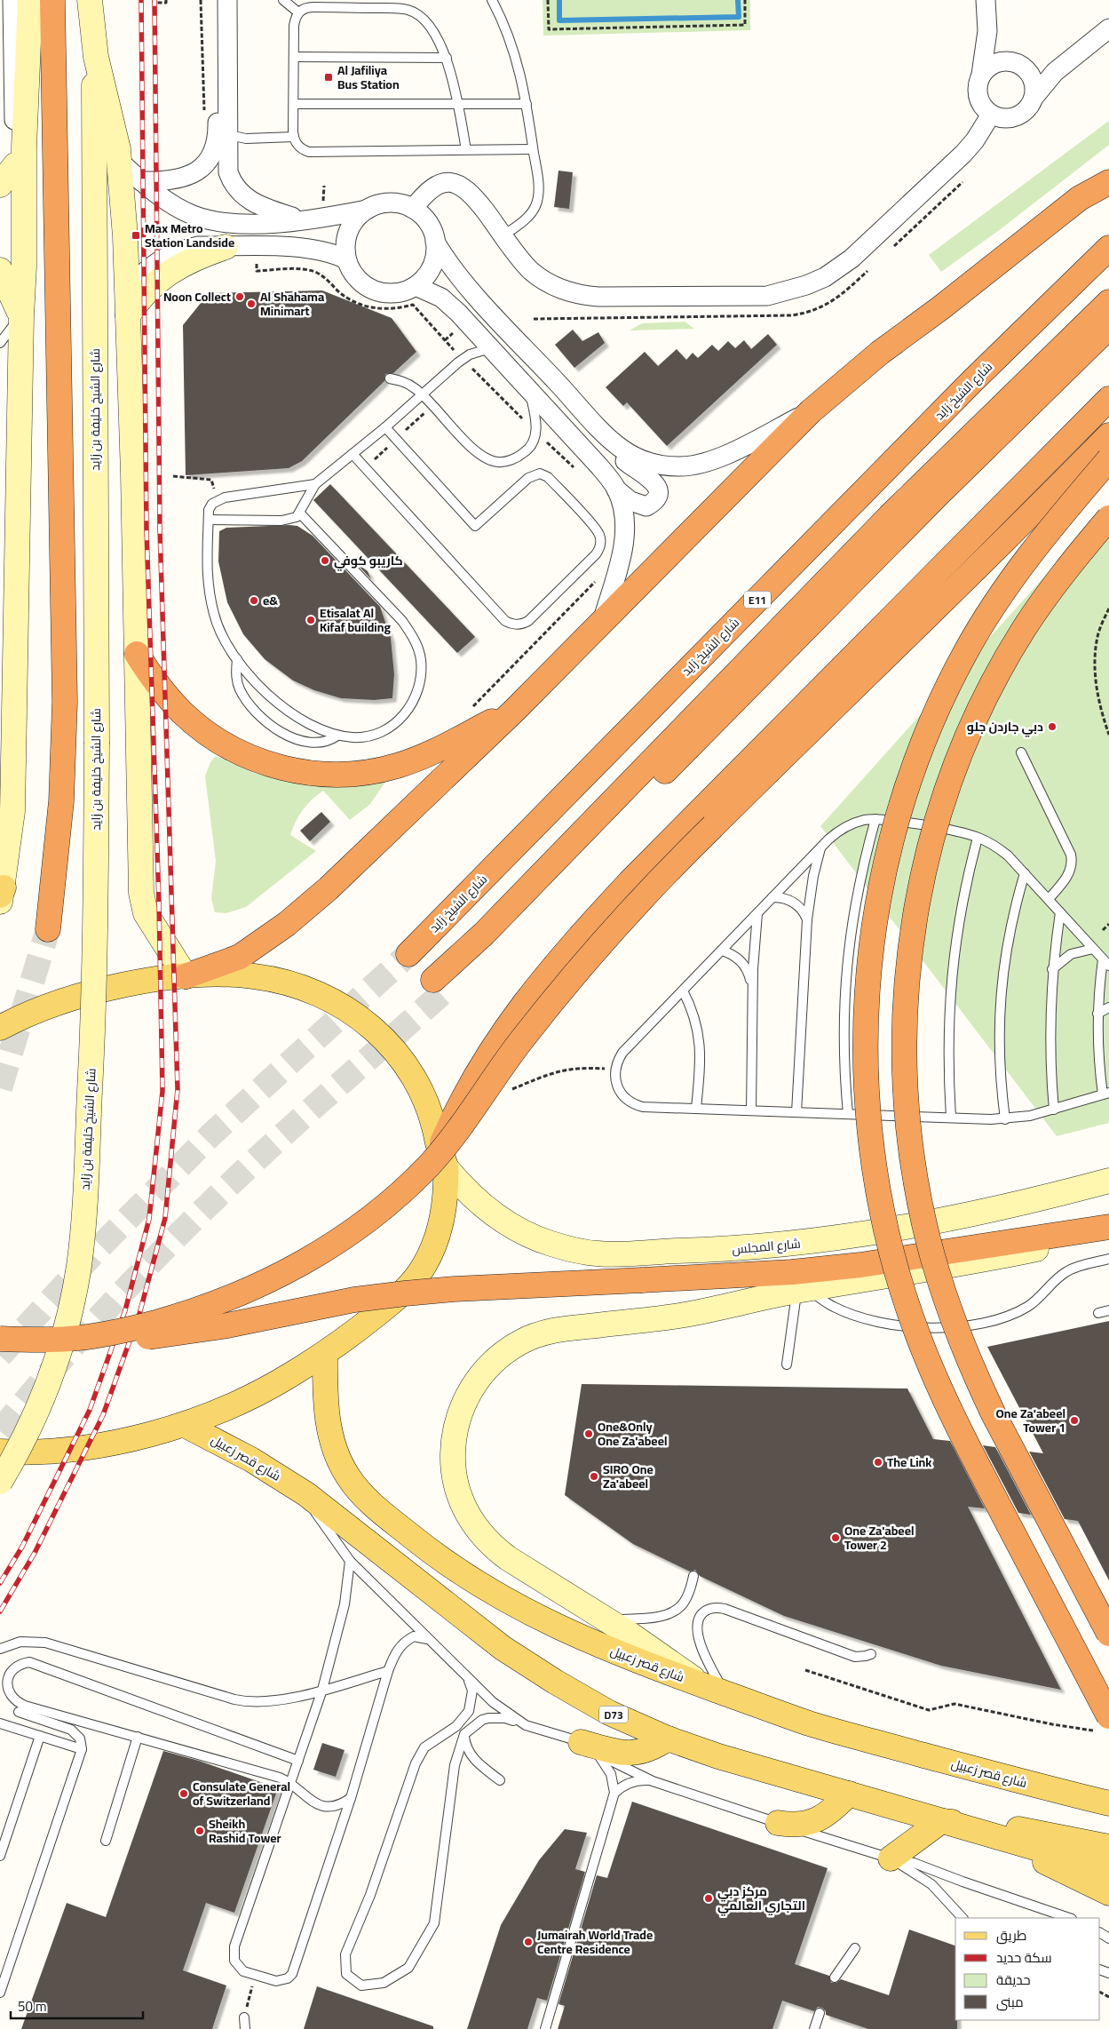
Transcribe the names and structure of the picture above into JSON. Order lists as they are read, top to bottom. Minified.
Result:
{"streets":{"highway":["شارع الشيخ زايد","E11"],"main road":["شارع الشيخ خليفة بن زايد","شارع المجلس","شارع قصر زعبيل","D73"]},"places":{"transit":["Al Jafiliya Bus Station","Max Metro Station Landside"],"other":["Noon Collect","Al Shahama Minimart","كاريبو كوفي","e&","Etisalat Al Kifaf building","دبي جاردن جلو","One Za'abeel Tower 1","One&Only One Za'abeel","The Link","SIRO One Za'abeel","One Za'abeel Tower 2","Consulate General of Switzerland","Sheikh Rashid Tower","مركز دبي التجاري العالمي","Jumairah World Trade Centre Residence"]},"legend":["طريق","سكة حديد","حديقة","مبنى"],"scale_bar":"50 m"}
